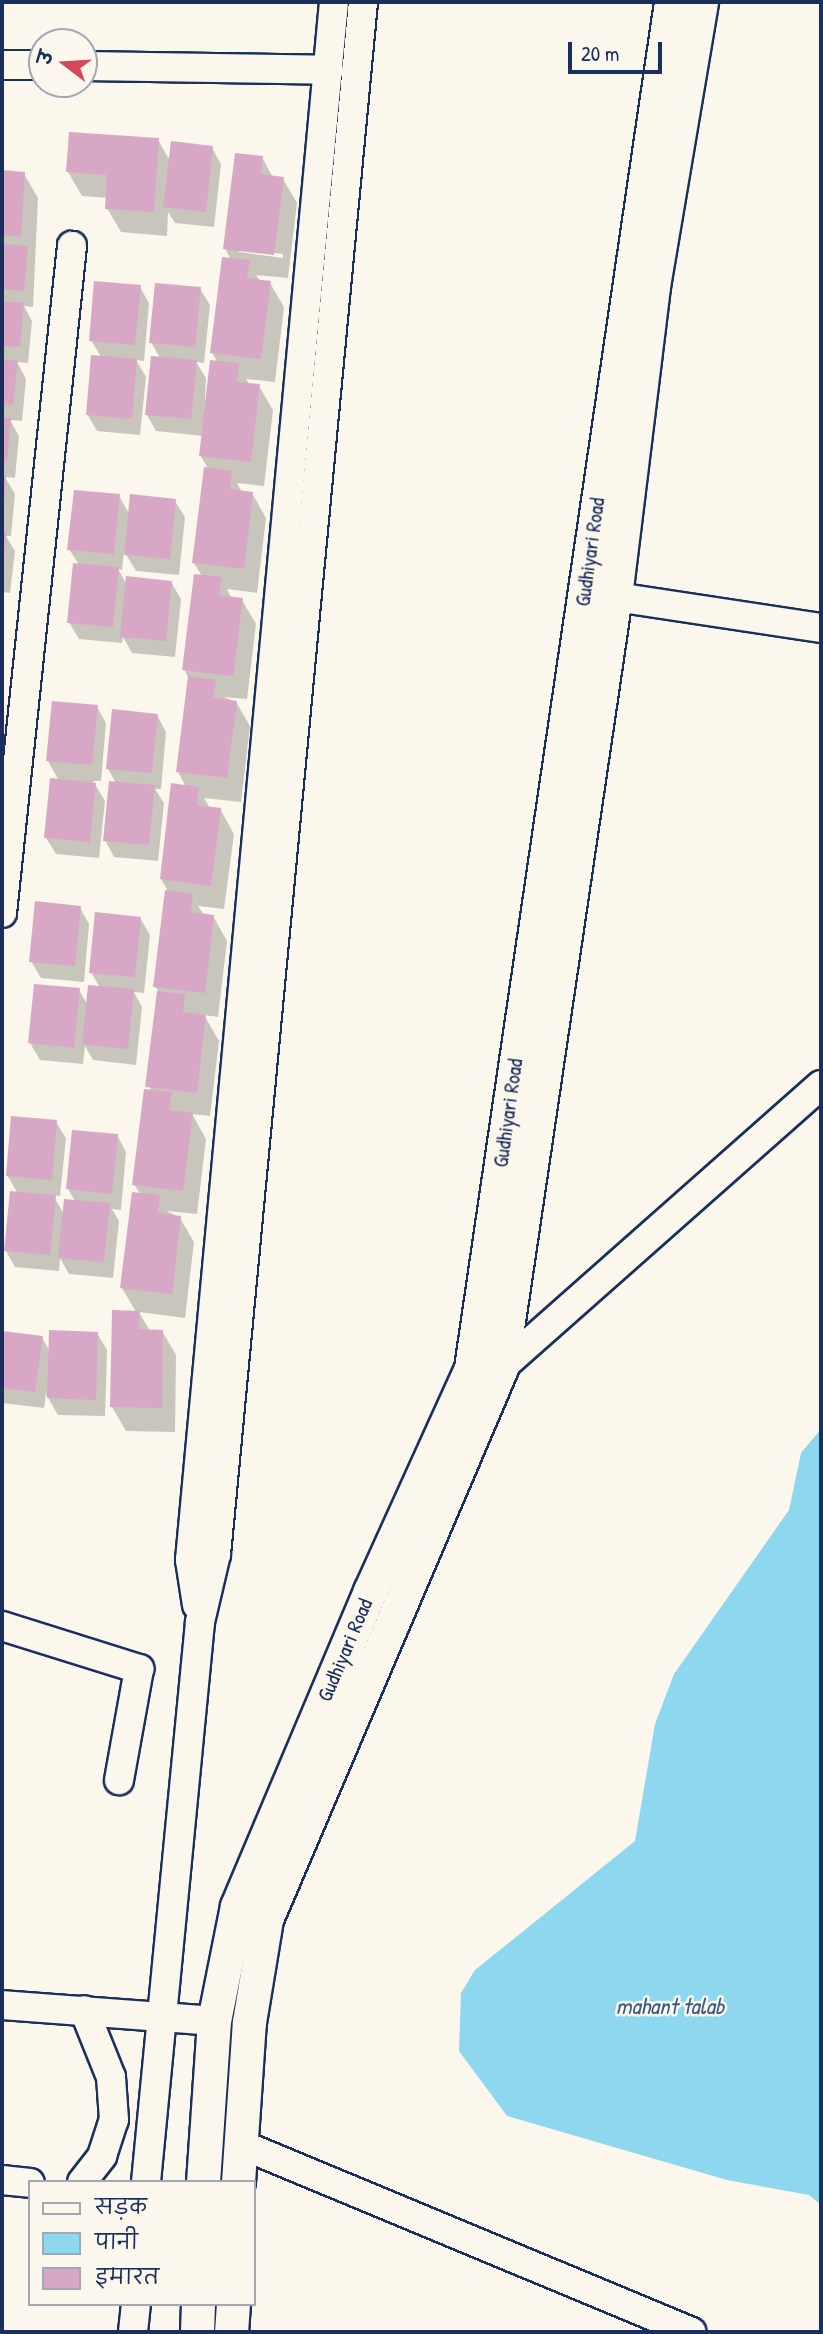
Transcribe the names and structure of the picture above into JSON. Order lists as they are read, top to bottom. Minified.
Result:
{"streets":{"street":["Gudhiyari Road"]},"water":["mahant talab"],"legend":["सड़क","पानी","इमारत"],"scale_bar":"20 m","north":"left"}
